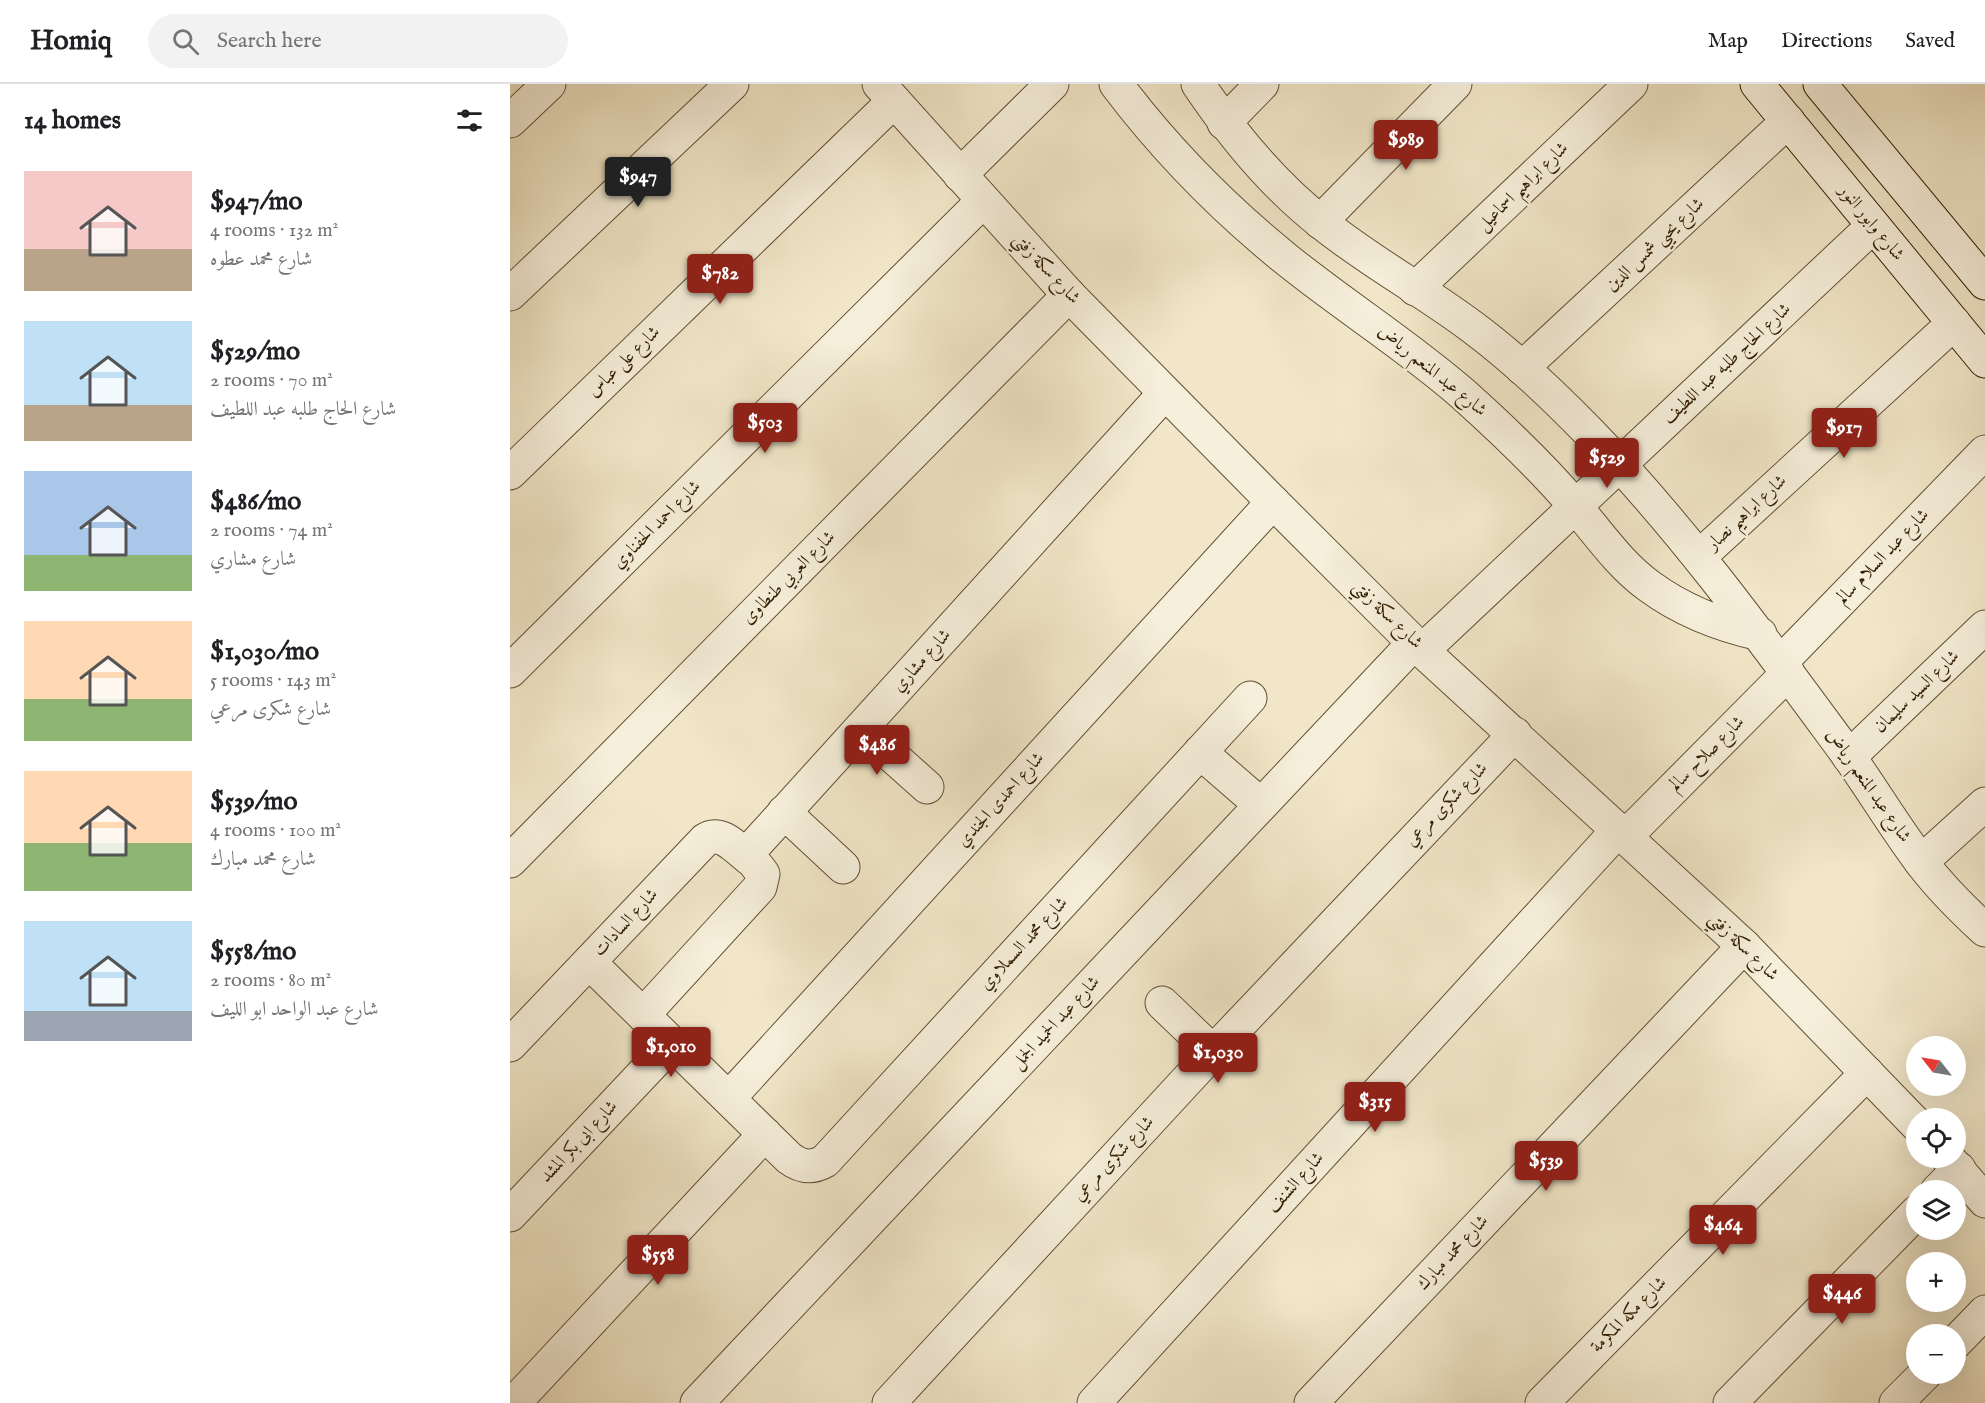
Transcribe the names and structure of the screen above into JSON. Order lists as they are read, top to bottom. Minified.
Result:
{"streets":{"street":["شارع ابراهيم اسماعيل","شارع وابور النور","شارع يحيي شمس الدين","شارع سكة زفتي","شارع على عباس","شارع الحاج طلبه عبد اللطيف","شارع عبد المنعم رياض","شارع ابراهيم نصار","شارع احمد الحفناوي","شارع عبد السلام سالم","شارع العربي طنطاوى","شارع مشاري","شارع السيد سليمان","شارع صلاح سالم","شارع احمدى الجندي","شارع شكرى مرعي","شارع السادات","شارع محمد السملاوي","شارع عبد الحميد الجمل","شارع ابى بكر المشد","شارع الشنف","شارع محمد مبارك","شارع مكه المكرمة"]},"crossings":[["شارع ابراهيم اسماعيل","شارع عبد المنعم رياض"],["شارع وابور النور","شارع يحيي شمس الدين"],["شارع وابور النور","شارع الحاج طلبه عبد اللطيف"],["شارع وابور النور","شارع ابراهيم نصار"],["شارع يحيي شمس الدين","شارع عبد المنعم رياض"],["شارع سكة زفتي","شارع على عباس"],["شارع سكة زفتي","شارع الحاج طلبه عبد اللطيف"],["شارع سكة زفتي","شارع احمد الحفناوي"],["شارع سكة زفتي","شارع العربي طنطاوى"],["شارع سكة زفتي","شارع مشاري"],["شارع سكة زفتي","شارع صلاح سالم"],["شارع سكة زفتي","شارع احمدى الجندي"],["شارع سكة زفتي","شارع شكرى مرعي"],["شارع سكة زفتي","شارع عبد الحميد الجمل"],["شارع سكة زفتي","شارع الشنف"],["شارع سكة زفتي","شارع محمد مبارك"],["شارع سكة زفتي","شارع مكه المكرمة"],["شارع الحاج طلبه عبد اللطيف","شارع عبد المنعم رياض"],["شارع الحاج طلبه عبد اللطيف","شارع عبد الحميد الجمل"],["شارع عبد المنعم رياض","شارع ابراهيم نصار"],["شارع عبد المنعم رياض","شارع عبد السلام سالم"],["شارع عبد المنعم رياض","شارع السيد سليمان"],["شارع عبد المنعم رياض","شارع صلاح سالم"],["شارع عبد السلام سالم","شارع صلاح سالم"],["شارع مشاري","شارع السادات"],["شارع صلاح سالم","شارع الشنف"]],"north":"top left","page":{"header":"Homiq","search":"Search here","nav":["Map","Directions","Saved"],"heading":"14 homes","price":["$989","$947","$782","$503","$917","$529","$486","$1,010","$1,030","$315","$539","$464","$558","$446"],"list":[{"name":"$947/mo","note":"4 rooms · 132 m² · شارع محمد عطوه"},{"name":"$529/mo","note":"2 rooms · 70 m² · شارع الحاج طلبه عبد اللطيف"},{"name":"$486/mo","note":"2 rooms · 74 m² · شارع مشاري"},{"name":"$1,030/mo","note":"5 rooms · 143 m² · شارع شكرى مرعي"},{"name":"$539/mo","note":"4 rooms · 100 m² · شارع محمد مبارك"},{"name":"$558/mo","note":"2 rooms · 80 m² · شارع عبد الواحد ابو الليف"}],"map_buttons":["+","−"]}}
